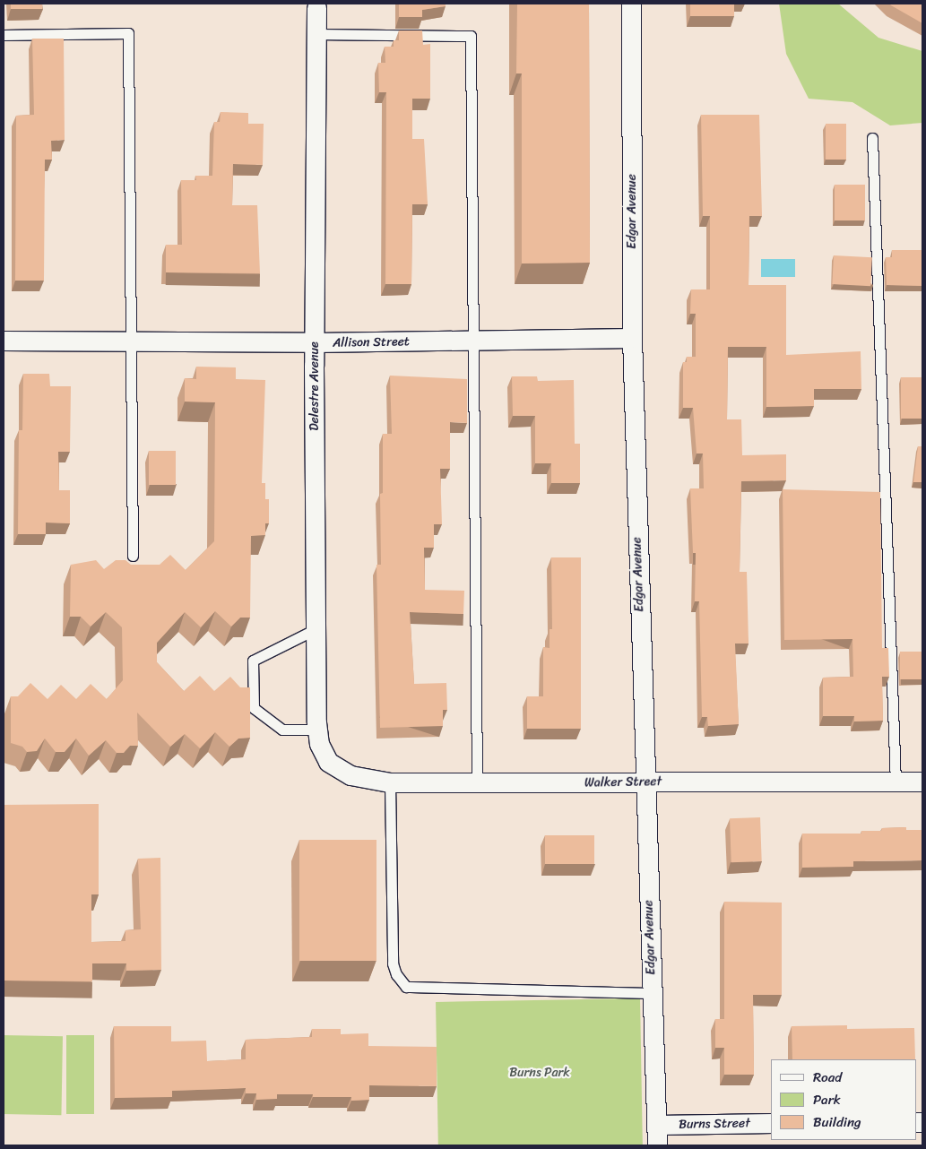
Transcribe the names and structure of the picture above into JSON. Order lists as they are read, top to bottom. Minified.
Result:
{"streets":{"street":["Edgar Avenue","Allison Street","Delestre Avenue","Walker Street","Burns Street"]},"crossings":[["Edgar Avenue","Allison Street"],["Edgar Avenue","Walker Street"],["Edgar Avenue","Burns Street"],["Allison Street","Delestre Avenue"],["Delestre Avenue","Walker Street"]],"parks":["Burns Park"],"legend":["Road","Park","Building"]}
